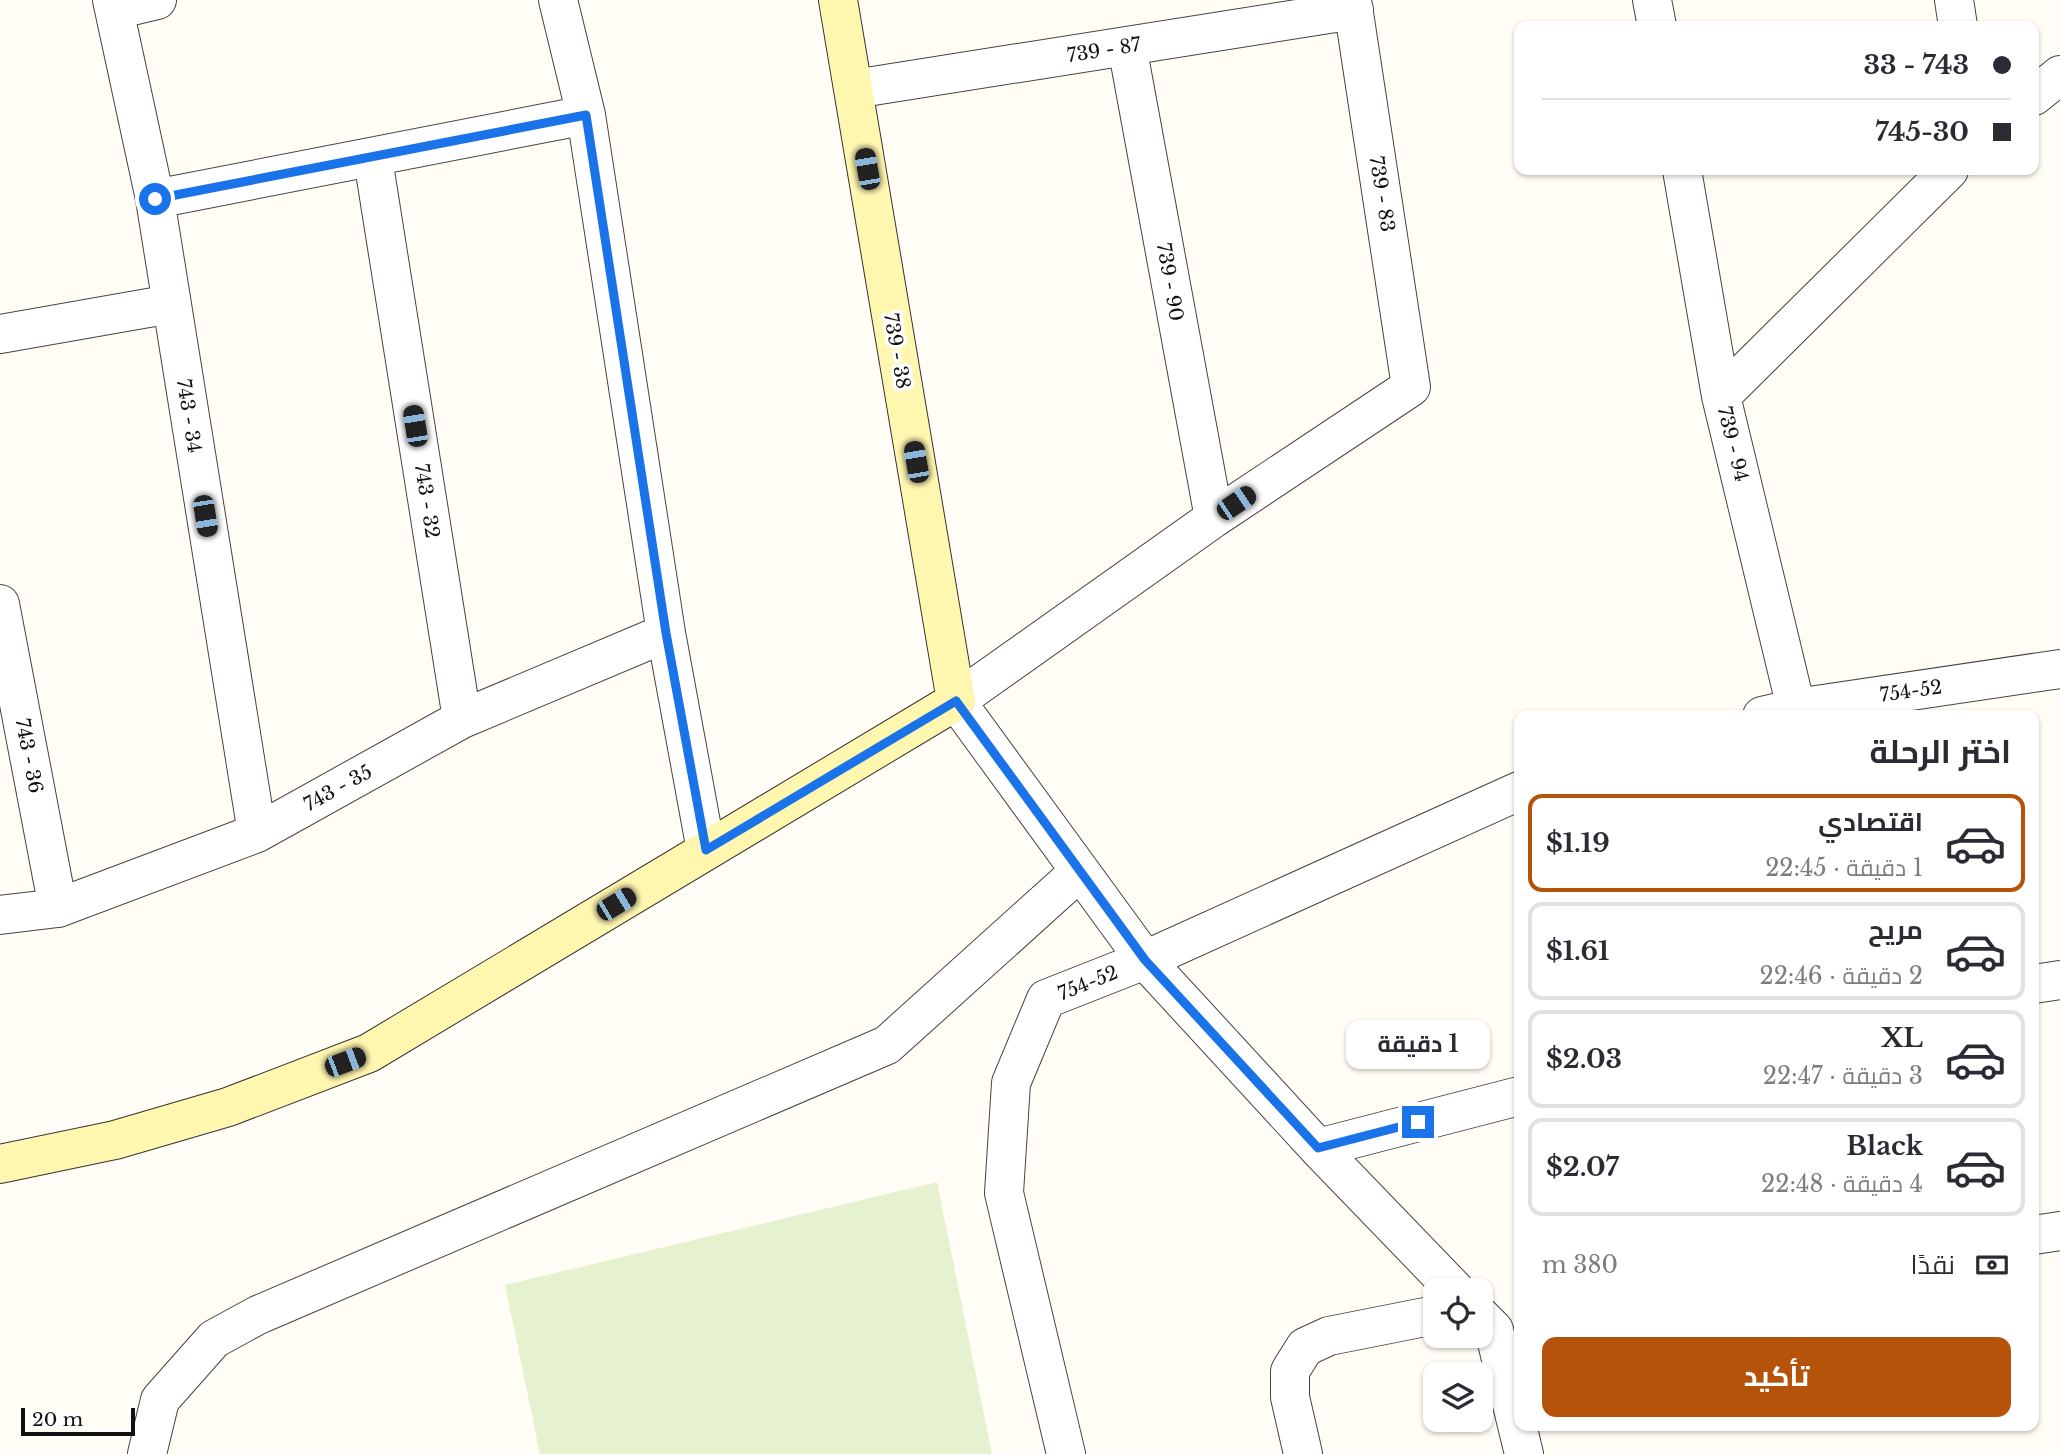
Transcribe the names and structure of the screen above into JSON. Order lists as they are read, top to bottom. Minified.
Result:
{"streets":{"street":["739 - 87","739 - 83","739 - 90","739 - 38","743 - 34","739 - 94","743 - 32","754-52","743 - 36","743 - 35"]},"crossings":[["739 - 87","739 - 83"],["739 - 87","739 - 90"],["739 - 87","739 - 38"],["739 - 83","739 - 90"],["743 - 34","743 - 35"],["743 - 32","743 - 35"],["743 - 36","743 - 35"]],"scale_bar":"20 m","page":{"banner":["743 - 33","745-30"],"heading":"اختر الرحلة","list":[{"name":"اقتصادي","note":"1 دقيقة · 22:45","value":"$1.19"},{"name":"مريح","note":"2 دقيقة · 22:46","value":"$1.61"},{"name":"XL","note":"3 دقيقة · 22:47","value":"$2.03"},{"name":"Black","note":"4 دقيقة · 22:48","value":"$2.07"}],"bubble":"1 دقيقة","pay":["نقدًا","380 m"],"buttons":"تأكيد","scale":"20 m"}}
